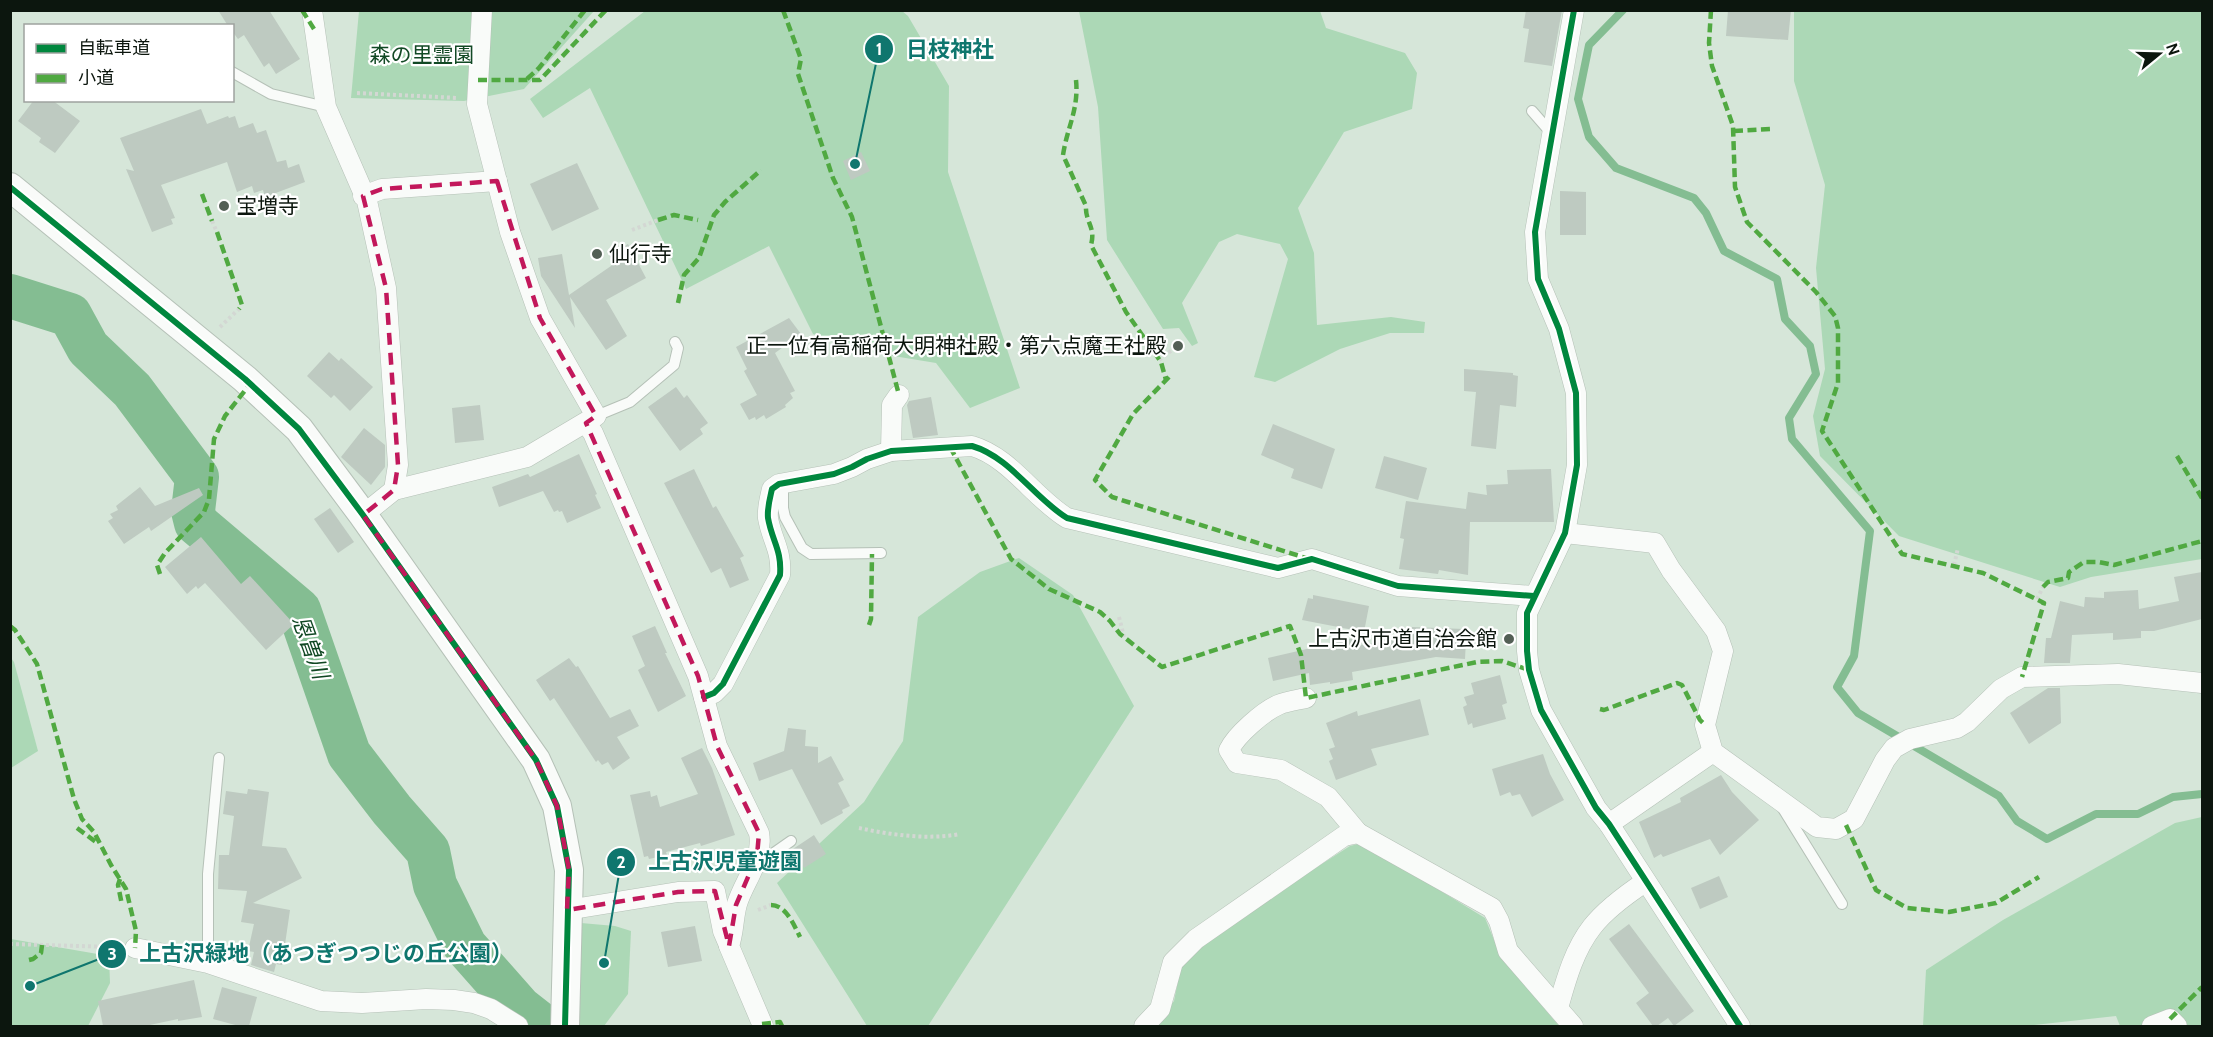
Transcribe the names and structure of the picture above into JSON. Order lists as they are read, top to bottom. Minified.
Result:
{"water":["恩曽川"],"parks":["森の里霊園"],"places":["日枝神社","宝増寺","仙行寺","正一位有高稲荷大明神社殿・第六点魔王社殿","上古沢市道自治会館","上古沢児童遊園","上古沢緑地（あつぎつつじの丘公園）"],"legend":["自転車道","小道"],"north":"right"}
